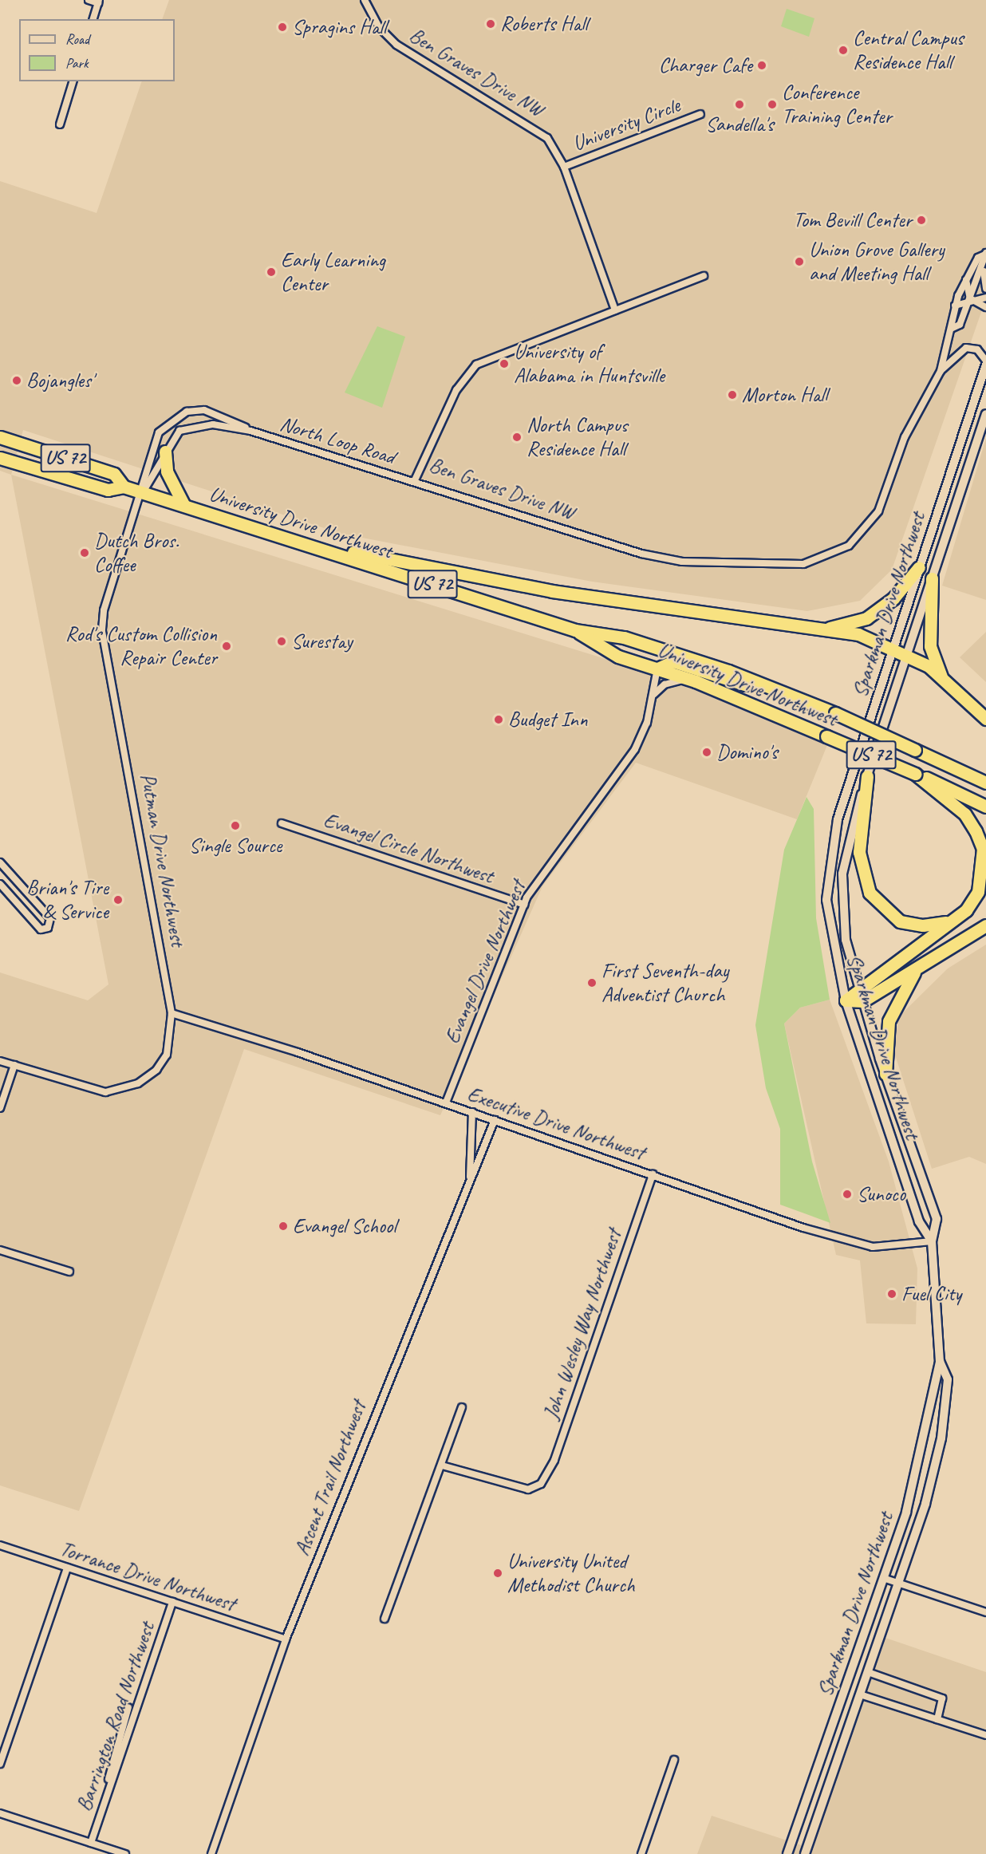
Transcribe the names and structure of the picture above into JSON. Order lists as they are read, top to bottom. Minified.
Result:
{"streets":{"highway":["US 72","University Drive Northwest"],"main road":["Sparkman Drive Northwest"],"street":["Ben Graves Drive NW","University Circle","North Loop Road","Evangel Circle Northwest","Putman Drive Northwest","Evangel Drive Northwest","Executive Drive Northwest","John Wesley Way Northwest","Ascent Trail Northwest","Torrance Drive Northwest","Barrington Road Northwest"]},"crossings":[["Ben Graves Drive NW","University Circle"],["Ben Graves Drive NW","North Loop Road"],["North Loop Road","University Drive Northwest"],["North Loop Road","Putman Drive Northwest"],["US 72","University Drive Northwest"],["US 72","Evangel Drive Northwest"],["University Drive Northwest","Putman Drive Northwest"],["University Drive Northwest","Evangel Drive Northwest"],["Sparkman Drive Northwest","Executive Drive Northwest"],["Evangel Circle Northwest","Evangel Drive Northwest"],["Putman Drive Northwest","Executive Drive Northwest"],["Evangel Drive Northwest","Executive Drive Northwest"],["Executive Drive Northwest","John Wesley Way Northwest"],["Executive Drive Northwest","Ascent Trail Northwest"],["Ascent Trail Northwest","Torrance Drive Northwest"],["Torrance Drive Northwest","Barrington Road Northwest"]],"places":["Roberts Hall","Spragins Hall","Central Campus Residence Hall","Charger Cafe","Sandella's","Conference Training Center","Tom Bevill Center","Union Grove Gallery and Meeting Hall","Early Learning Center","University of Alabama in Huntsville","Bojangles'","Morton Hall","North Campus Residence Hall","Dutch Bros. Coffee","Surestay","Rod's Custom Collision Repair Center","Budget Inn","Domino's","Single Source","Brian's Tire & Service","First Seventh-day Adventist Church","Sunoco","Evangel School","Fuel City","University United Methodist Church"],"legend":["Road","Park"]}
